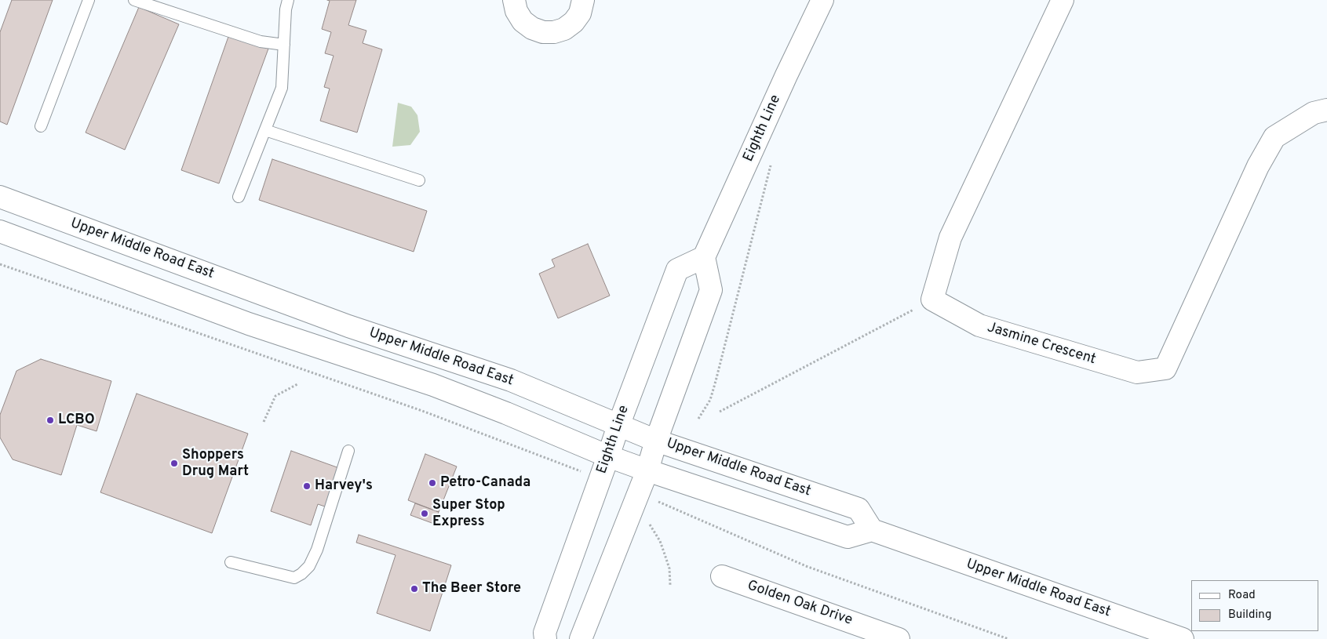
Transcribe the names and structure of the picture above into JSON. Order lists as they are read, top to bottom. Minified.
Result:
{"streets":{"street":["Eighth Line","Upper Middle Road East","Jasmine Crescent","Golden Oak Drive"]},"crossings":[["Eighth Line","Upper Middle Road East"]],"places":["LCBO","Shoppers Drug Mart","Petro-Canada","Harvey's","Super Stop Express","The Beer Store"],"legend":["Road","Building"]}
